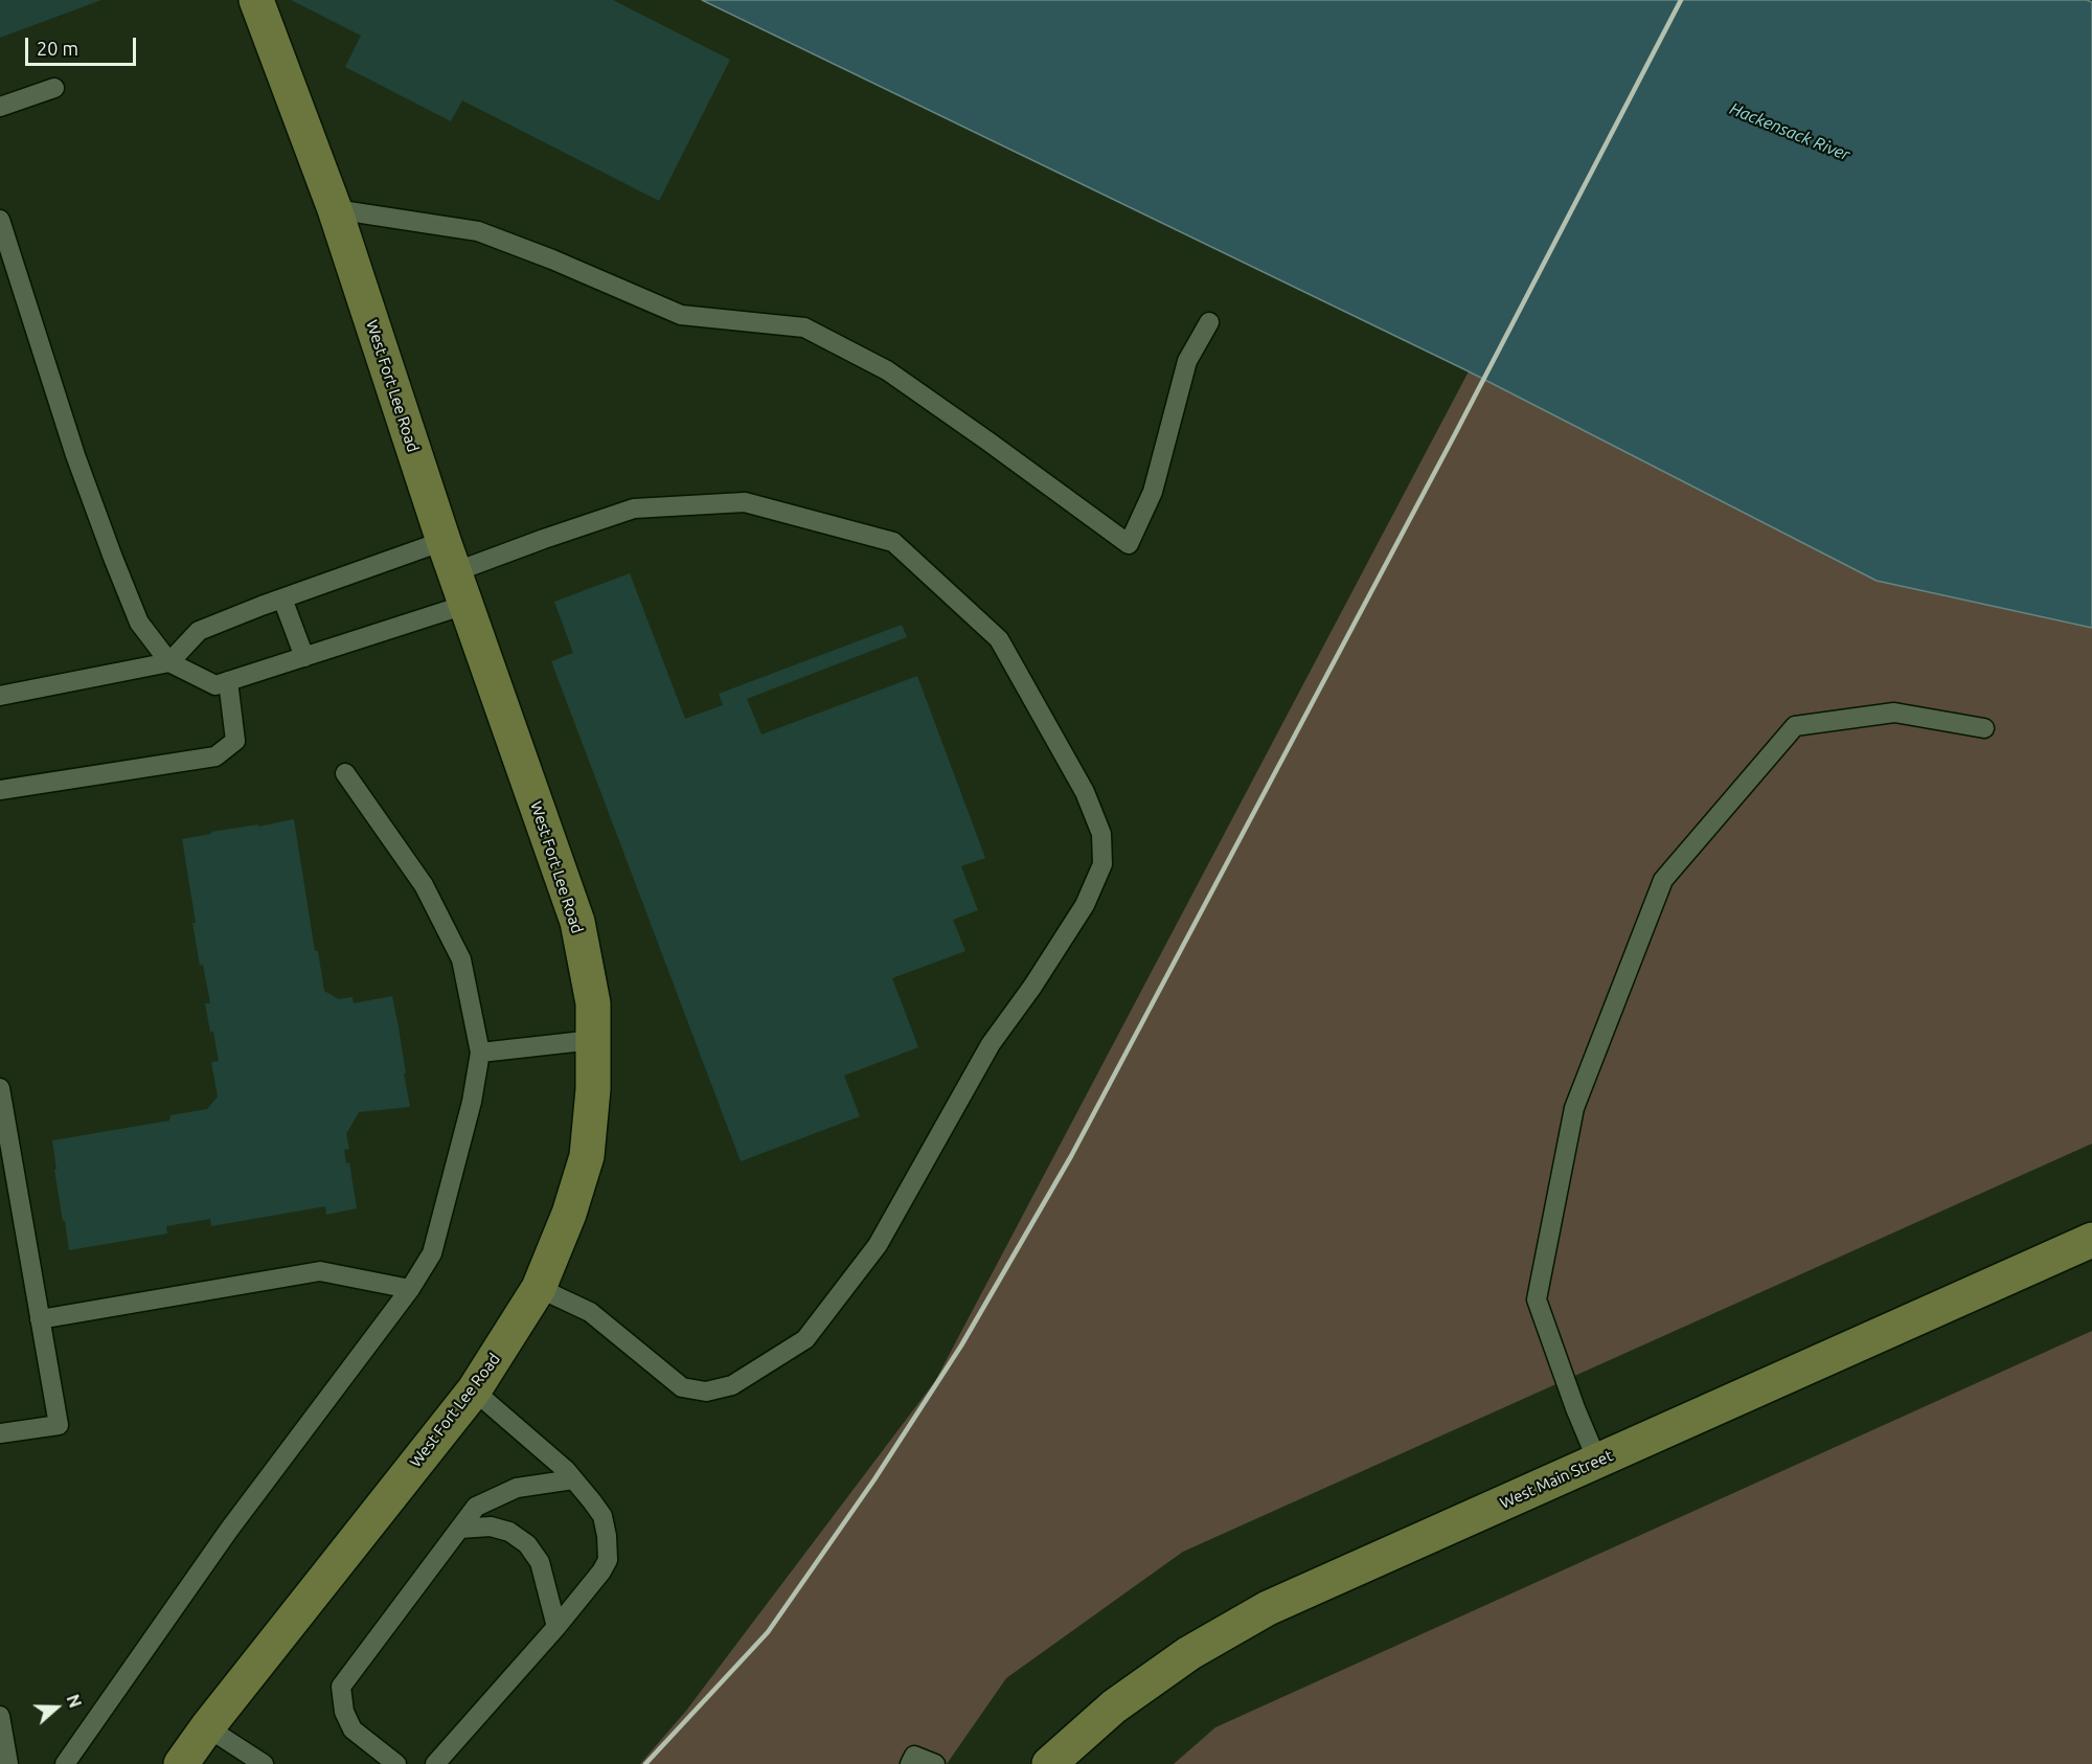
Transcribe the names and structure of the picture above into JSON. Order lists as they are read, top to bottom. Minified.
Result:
{"streets":{"main road":["West Fort Lee Road","West Main Street"]},"water":["Hackensack River"],"scale_bar":"20 m","north":"right"}
